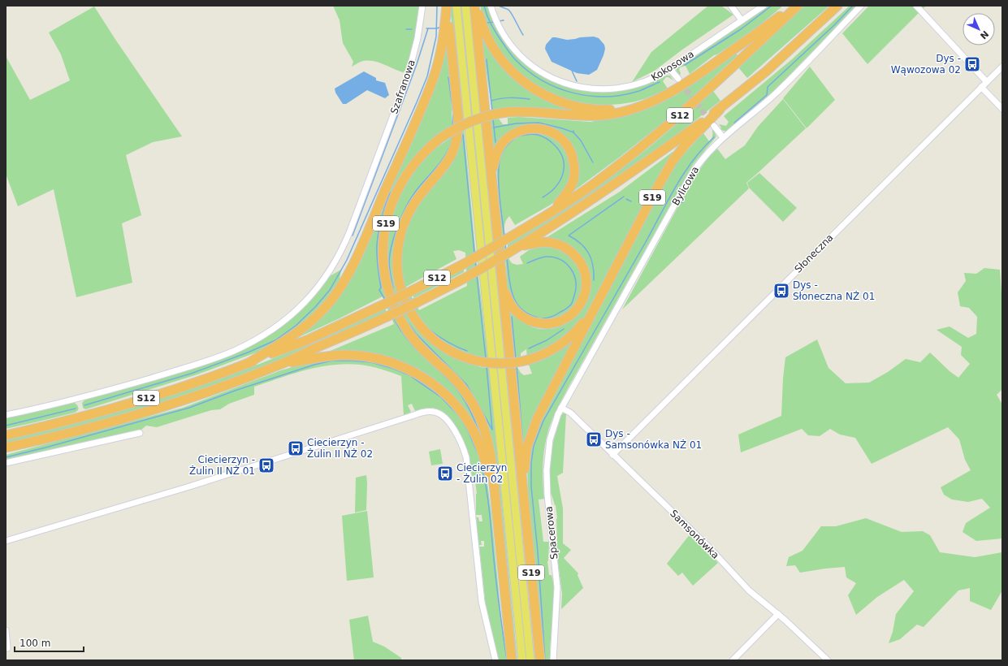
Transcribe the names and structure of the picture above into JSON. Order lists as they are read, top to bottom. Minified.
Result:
{"streets":{"highway":["S12","S19"],"street":["Kokosowa","Szafranowa","Bylicowa","Słoneczna","Spacerowa","Samsonówka"]},"crossings":[["S12","S19"],["Bylicowa","Spacerowa"],["Bylicowa","Samsonówka"],["Słoneczna","Samsonówka"],["Spacerowa","Samsonówka"]],"places":{"bus stop":["Dys - Wąwozowa 02","Dys - Słoneczna NŻ 01","Dys - Samsonówka NŻ 01","Ciecierzyn - Żulin II NŻ 02","Ciecierzyn - Żulin II NŻ 01","Ciecierzyn - Żulin 02"]},"scale_bar":"100 m","north":"bottom right"}
